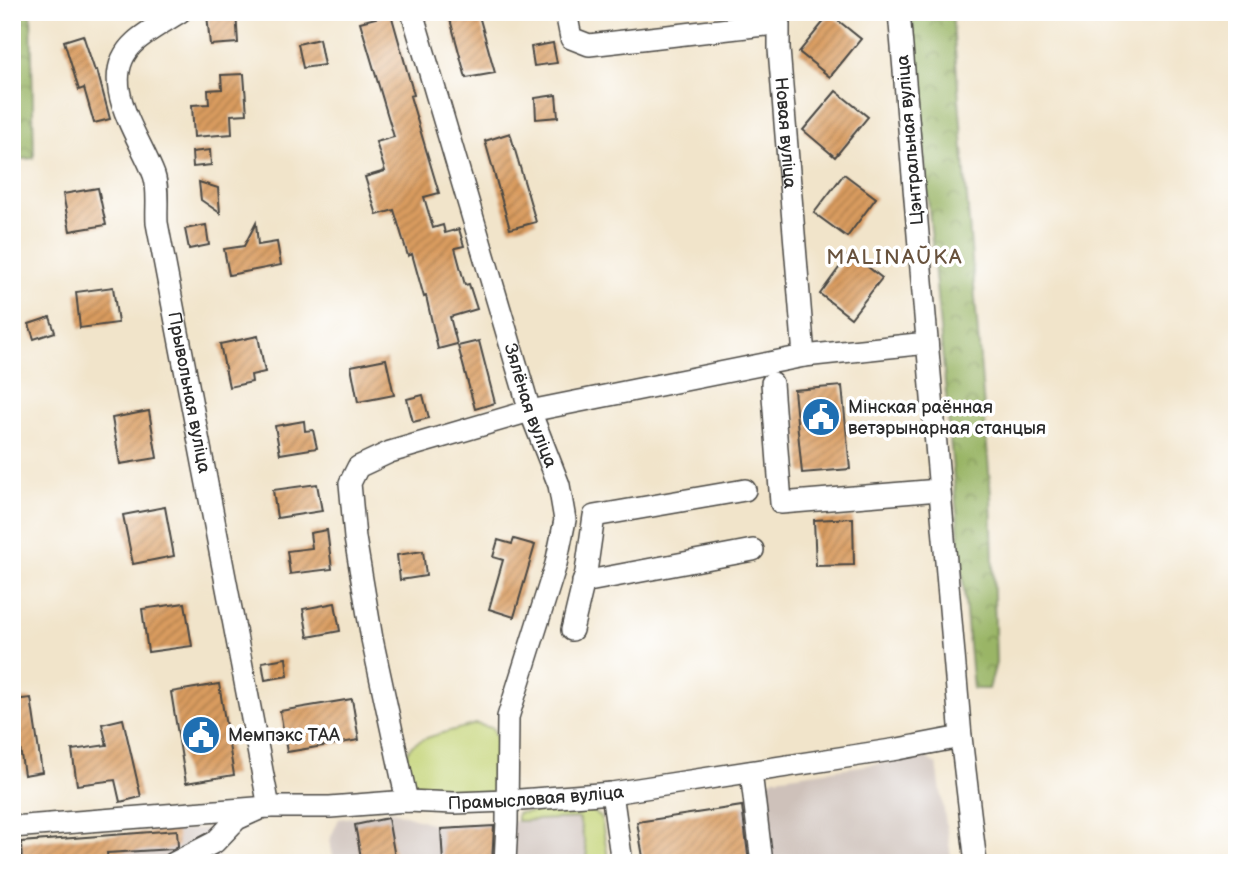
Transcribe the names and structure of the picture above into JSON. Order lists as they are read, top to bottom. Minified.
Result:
{"streets":{"street":["Новая вуліца","Цэнтральная вуліца","Прывольная вуліца","Зялёная вуліца","Прамысловая вуліца"]},"crossings":[["Цэнтральная вуліца","Прамысловая вуліца"],["Прывольная вуліца","Прамысловая вуліца"],["Зялёная вуліца","Прамысловая вуліца"]],"districts":["MALINAŬKA"],"places":{"public building":["Мінская раённая ветэрынарная станцыя","Мемпэкс ТАА"]}}
